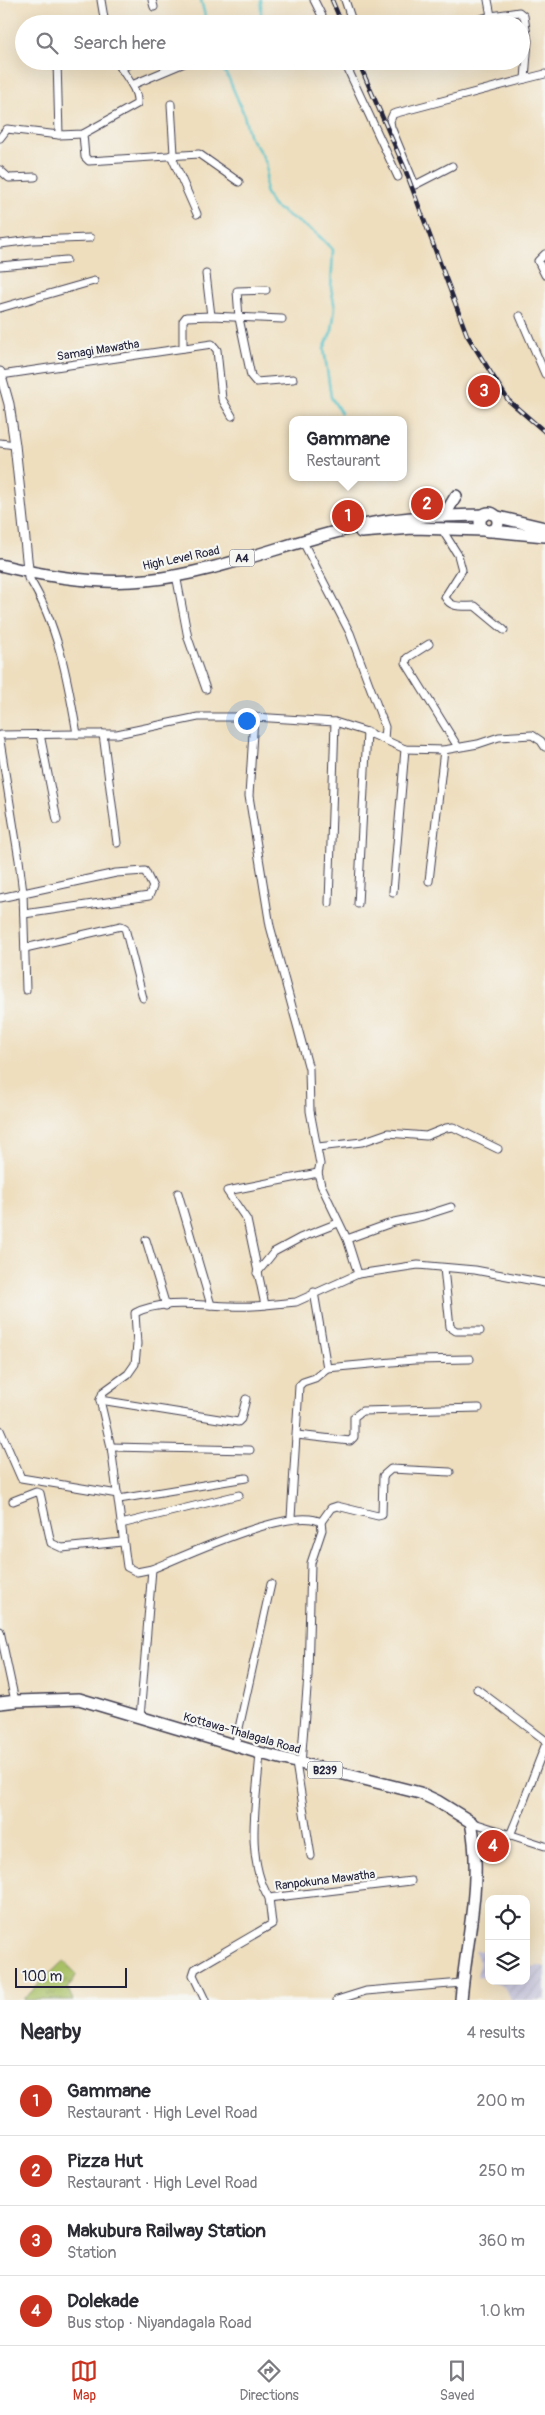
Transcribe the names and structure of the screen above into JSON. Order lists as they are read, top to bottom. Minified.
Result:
{"streets":{"main road":["High Level Road","A4","Kottawa-Thalagala Road","B239"],"street":["Samagi Mawatha","Ranpokuna Mawatha"]},"crossings":[["Kottawa-Thalagala Road","Ranpokuna Mawatha"]],"scale_bar":"100 m","page":{"search":"Search here","pins":["3","2","1","4"],"popup":["Gammane","Restaurant"],"scale":"100 m","heading":["Nearby","4 results"],"list":[{"mark":"1","name":"Gammane","note":"Restaurant · High Level Road","value":"200 m"},{"mark":"2","name":"Pizza Hut","note":"Restaurant · High Level Road","value":"250 m"},{"mark":"3","name":"Makubura Railway Station","note":"Station","value":"360 m"},{"mark":"4","name":"Dolekade","note":"Bus stop · Niyandagala Road","value":"1.0 km"}],"nav":["Map","Directions","Saved"]}}
